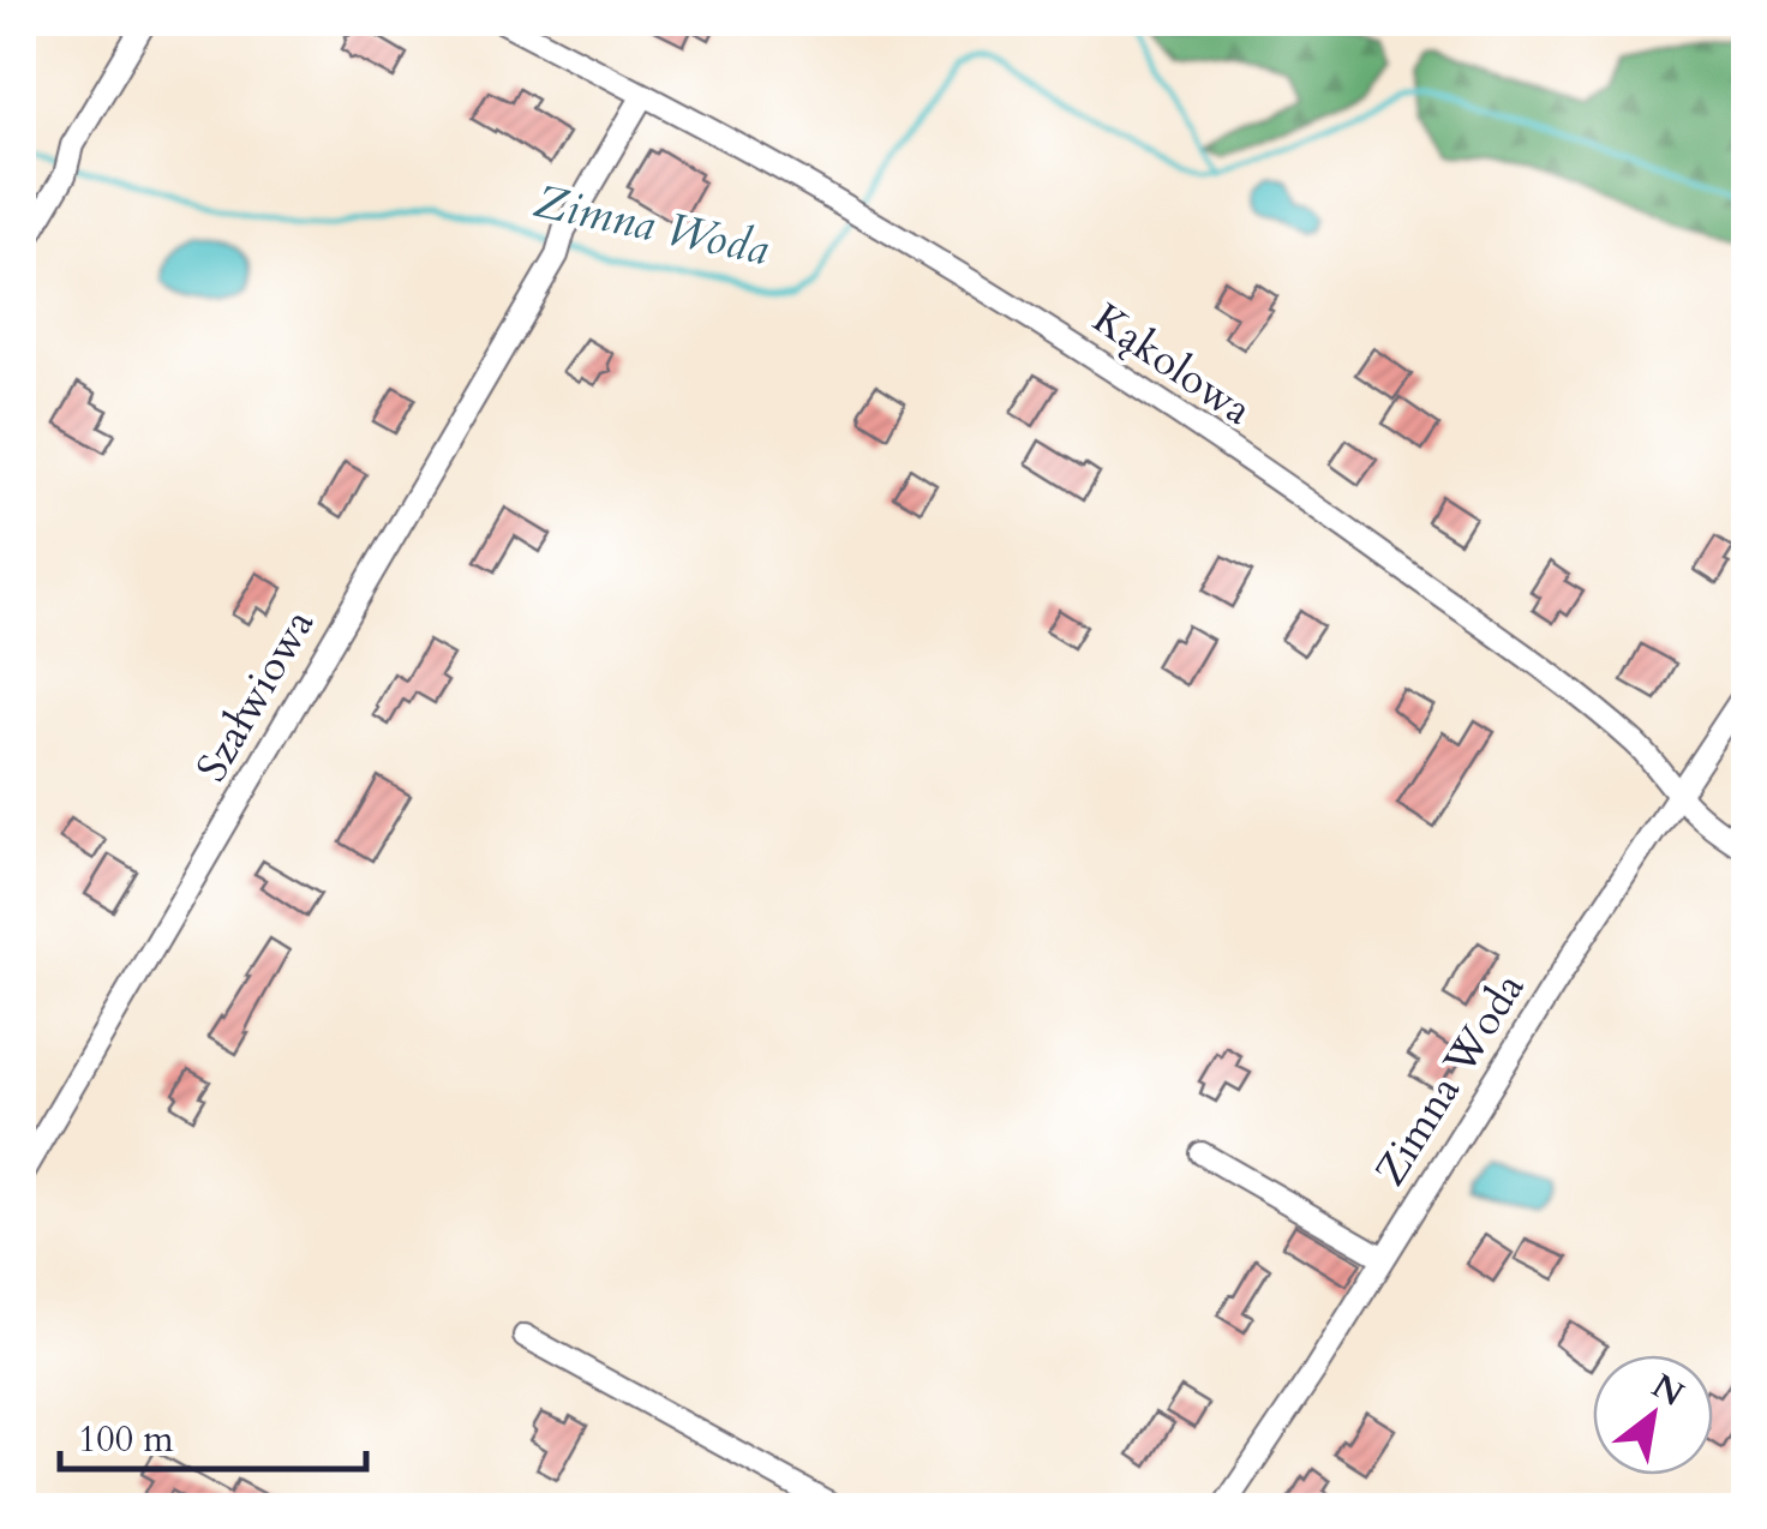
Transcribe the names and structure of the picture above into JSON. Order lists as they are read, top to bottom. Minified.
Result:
{"streets":{"street":["Kąkolowa","Szałwiowa","Zimna Woda"]},"crossings":[["Kąkolowa","Szałwiowa"],["Kąkolowa","Zimna Woda"]],"water":["Zimna Woda"],"scale_bar":"100 m","north":"top right"}
